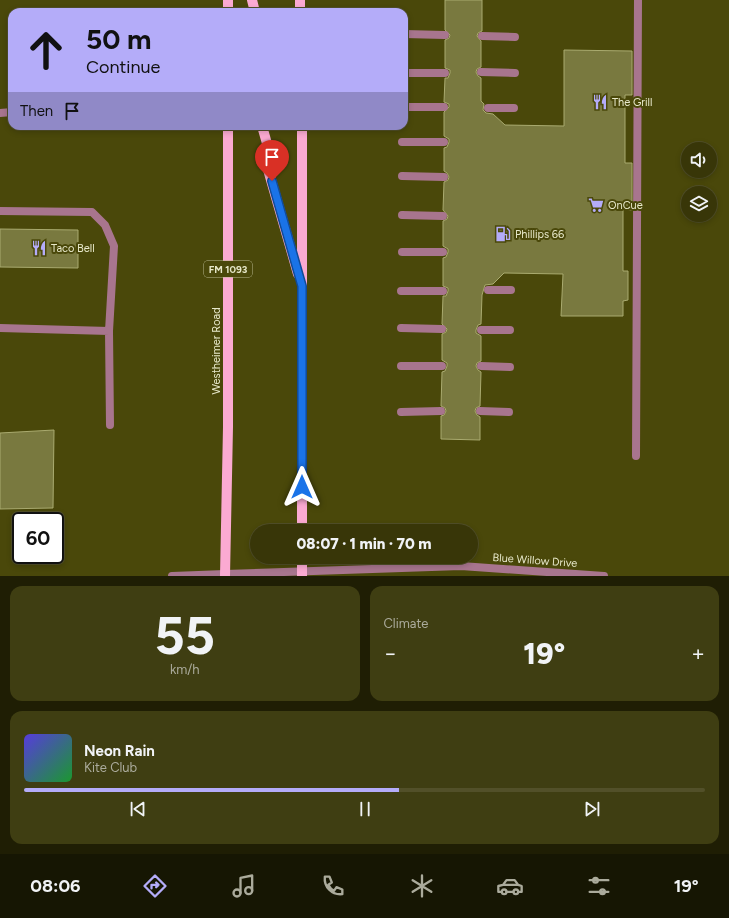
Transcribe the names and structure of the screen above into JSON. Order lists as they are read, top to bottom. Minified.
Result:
{"streets":{"main road":["FM 1093","Westheimer Road"],"street":["Blue Willow Drive"]},"crossings":[["Westheimer Road","Blue Willow Drive"]],"places":{"restaurant":["The Grill","Taco Bell"],"supermarket":["OnCue"],"fuel station":["Phillips 66"]},"page":{"turn":["50 m","Continue"],"then":"Then","limit":"60","trip":"08:07 · 1 min · 70 m","tile":[["55","km/h"],"Climate"],"heat":["−","19°","+"],"song":["Neon Rain","Kite Club"],"tabs":["08:06","19°"]}}
